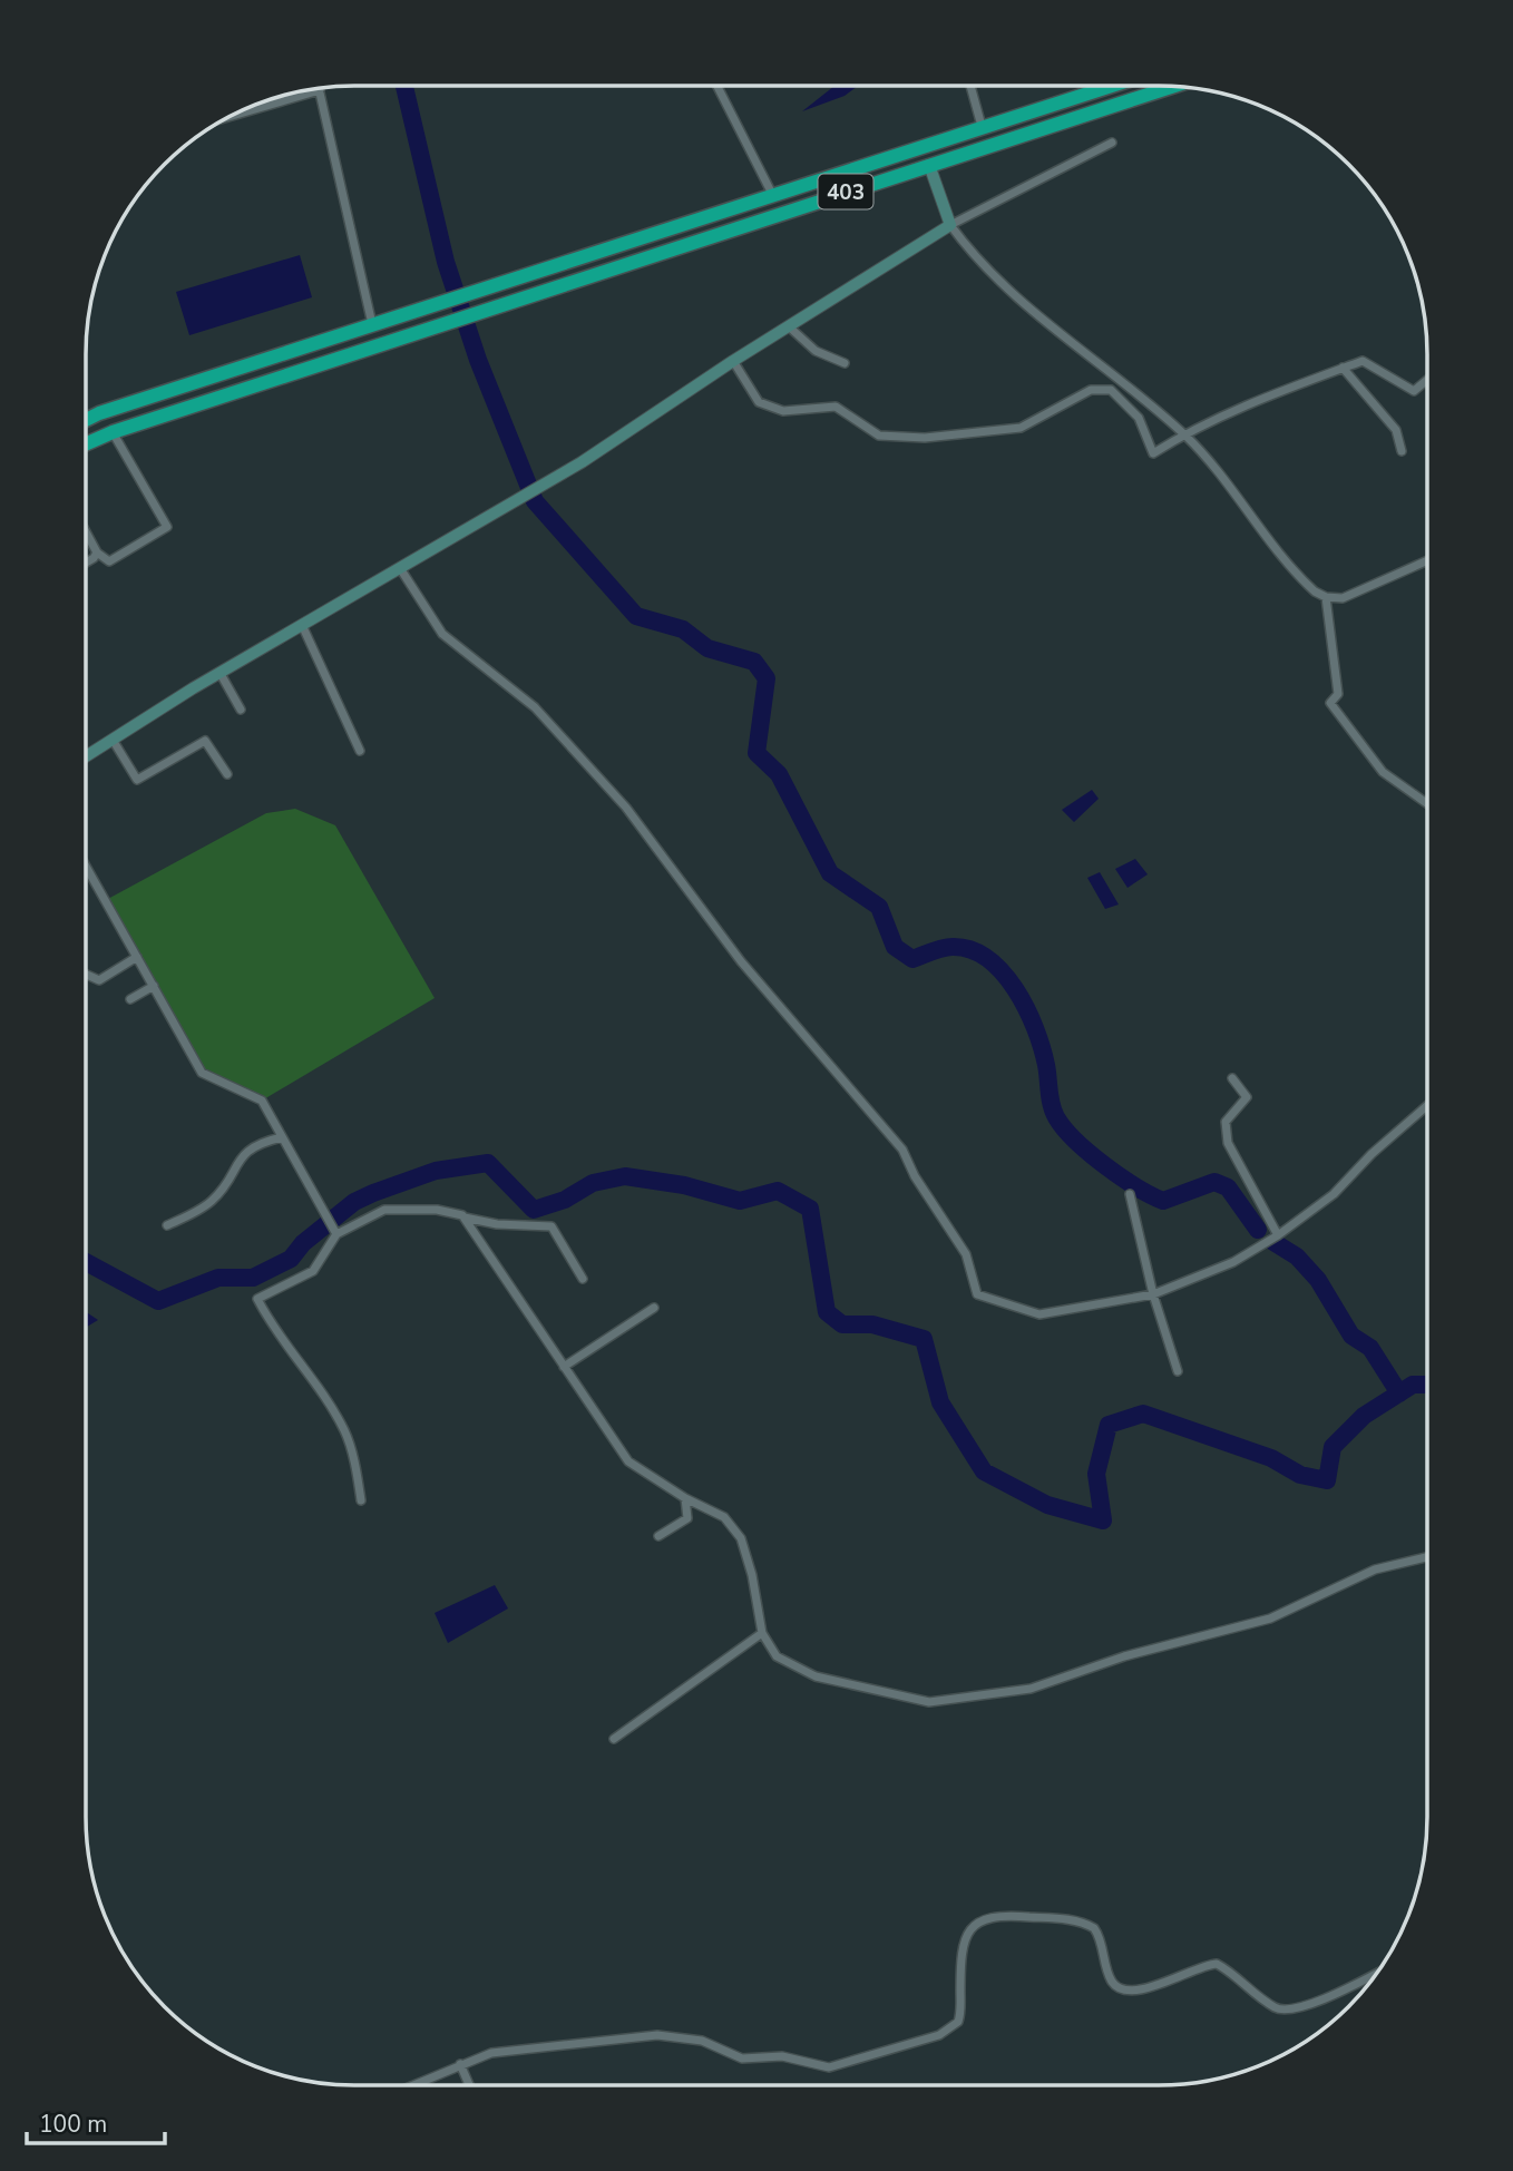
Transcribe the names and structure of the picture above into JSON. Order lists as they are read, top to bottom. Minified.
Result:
{"streets":{"highway":["403"]},"scale_bar":"100 m"}
